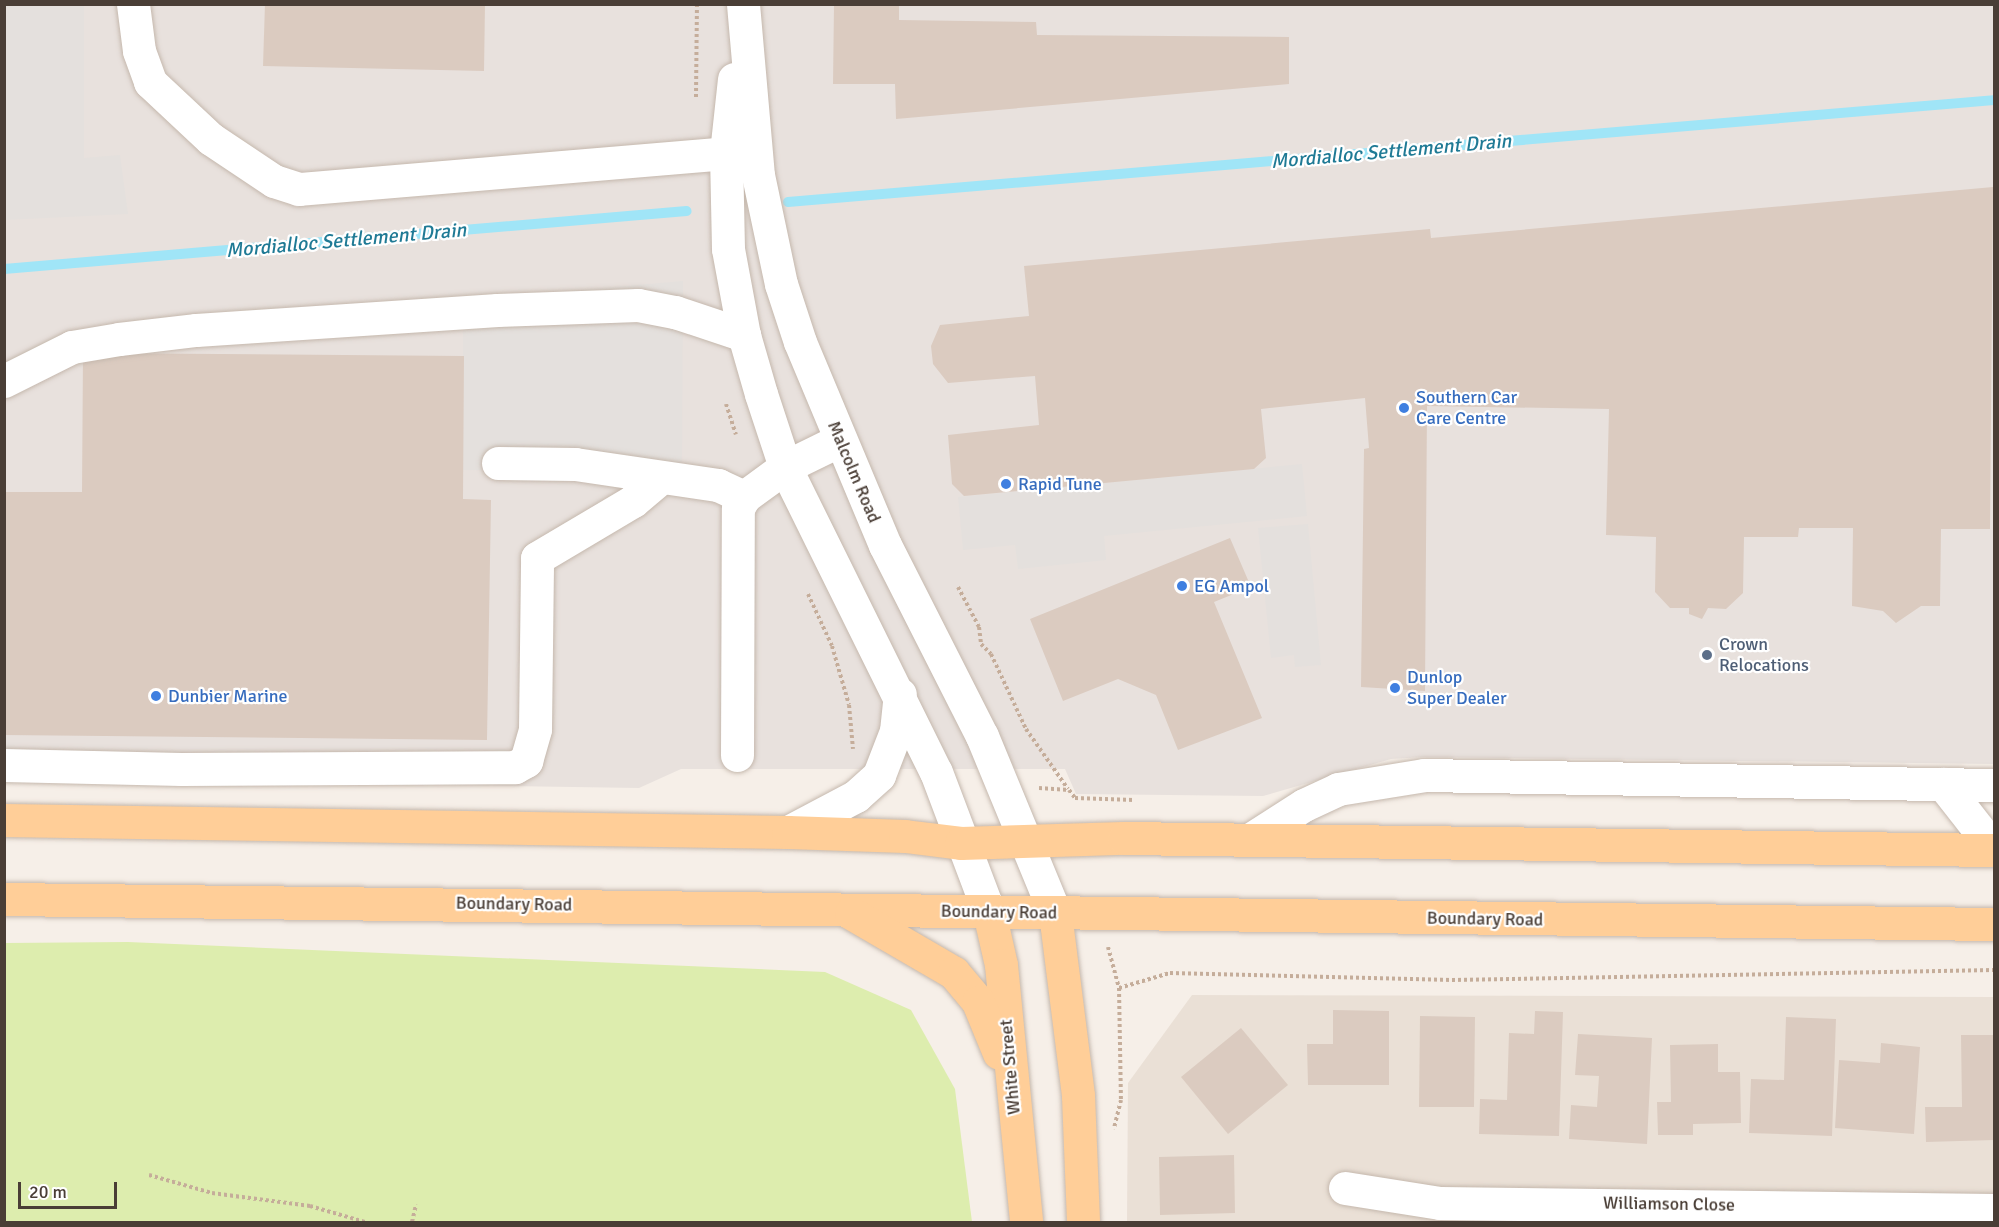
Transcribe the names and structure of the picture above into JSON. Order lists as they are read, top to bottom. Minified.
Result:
{"streets":{"main road":["Boundary Road","White Street"],"street":["Malcolm Road","Williamson Close"]},"crossings":[["Malcolm Road","Boundary Road"],["Malcolm Road","White Street"],["Boundary Road","White Street"]],"water":["Mordialloc Settlement Drain"],"places":["Southern Car Care Centre","Rapid Tune","EG Ampol","Crown Relocations","Dunlop Super Dealer","Dunbier Marine"],"scale_bar":"20 m"}
